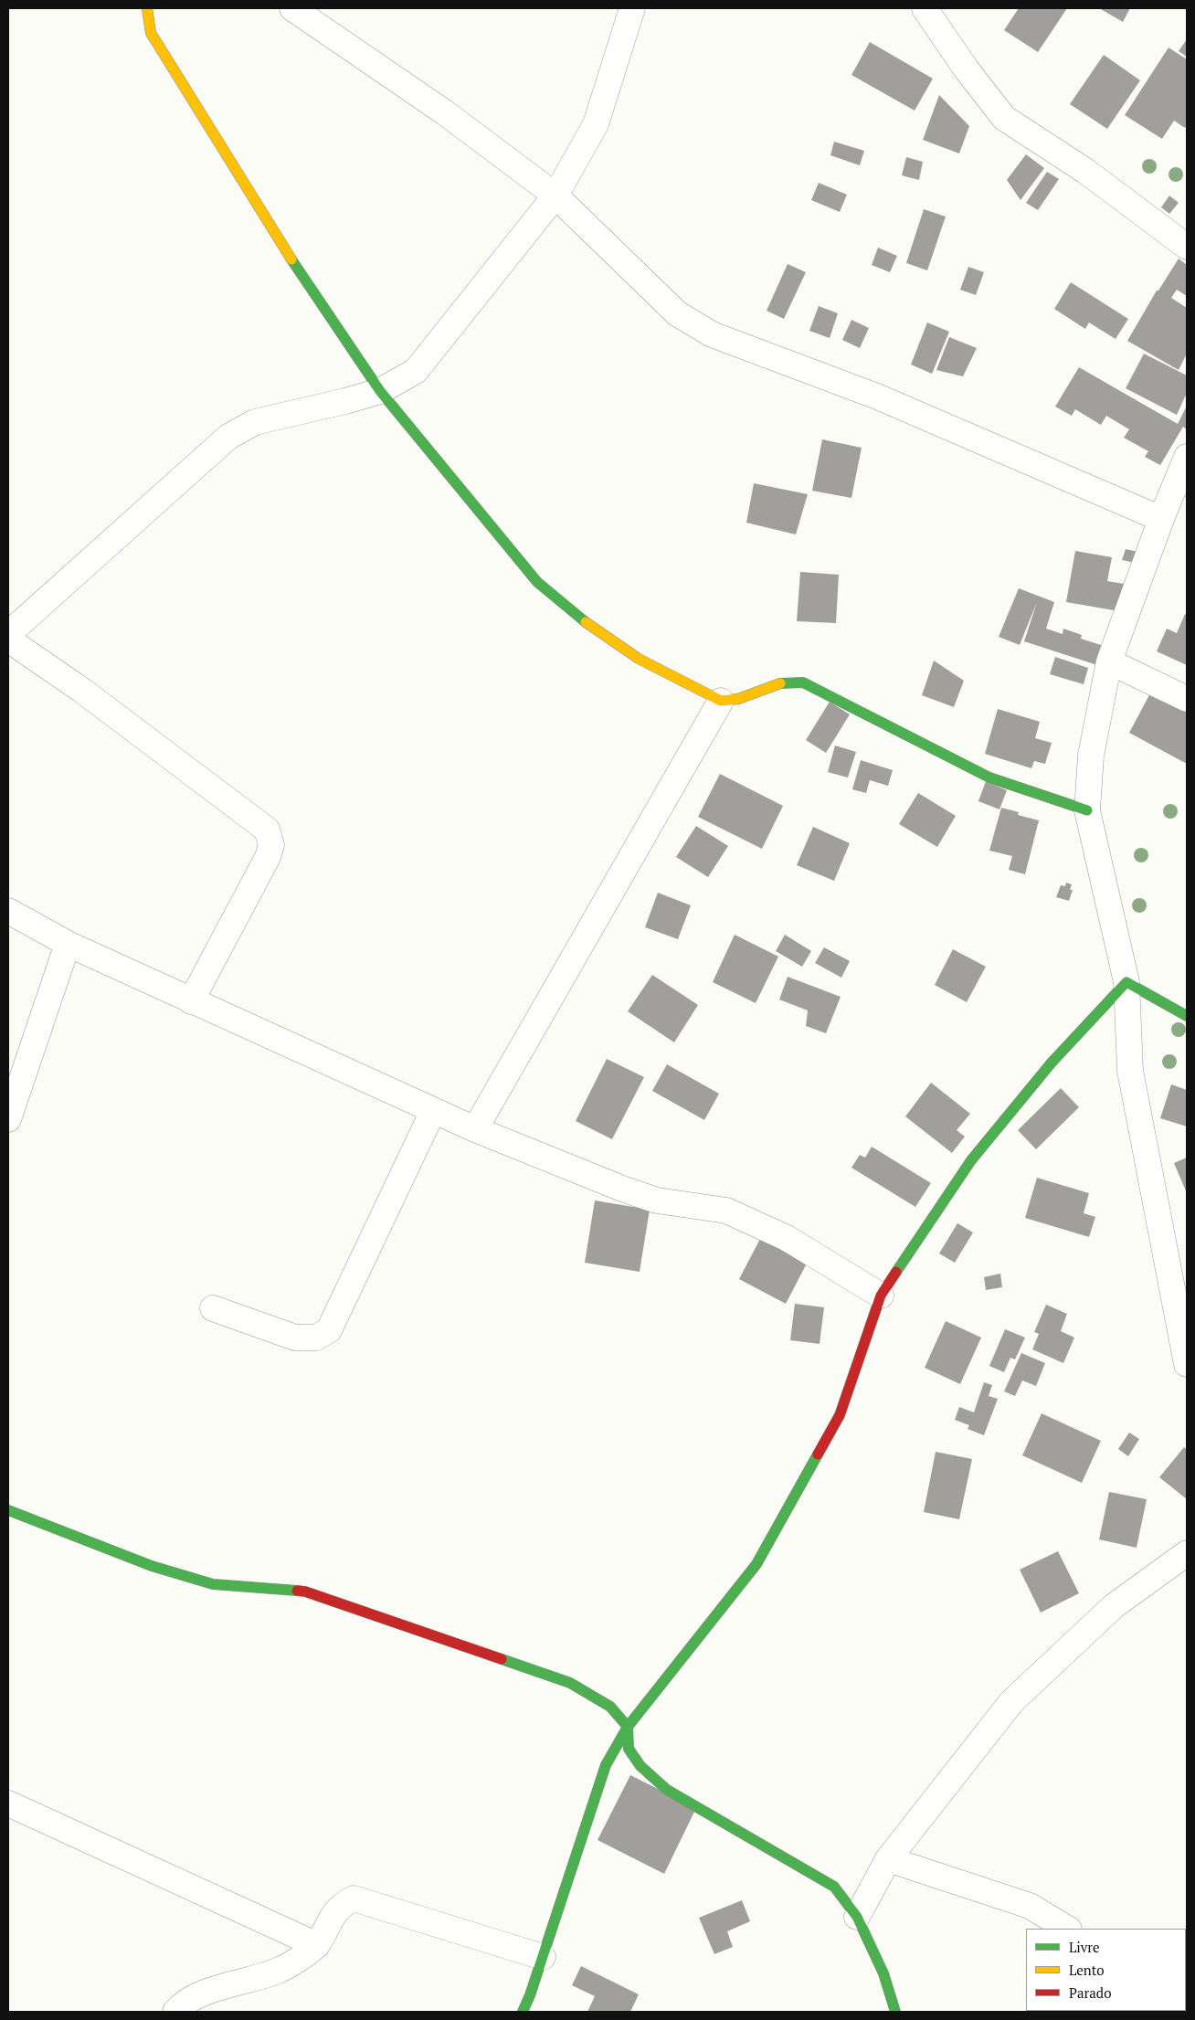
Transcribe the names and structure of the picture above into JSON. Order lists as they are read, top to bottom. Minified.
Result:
{"legend":["Livre","Lento","Parado"]}
